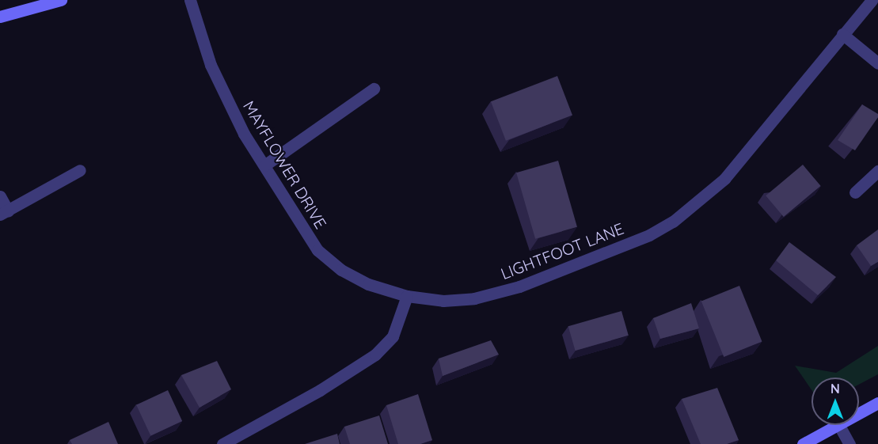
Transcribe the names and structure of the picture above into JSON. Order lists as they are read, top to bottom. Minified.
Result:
{"streets":{"street":["MAYFLOWER DRIVE","LIGHTFOOT LANE"]},"crossings":[["MAYFLOWER DRIVE","LIGHTFOOT LANE"]],"north":"top"}
